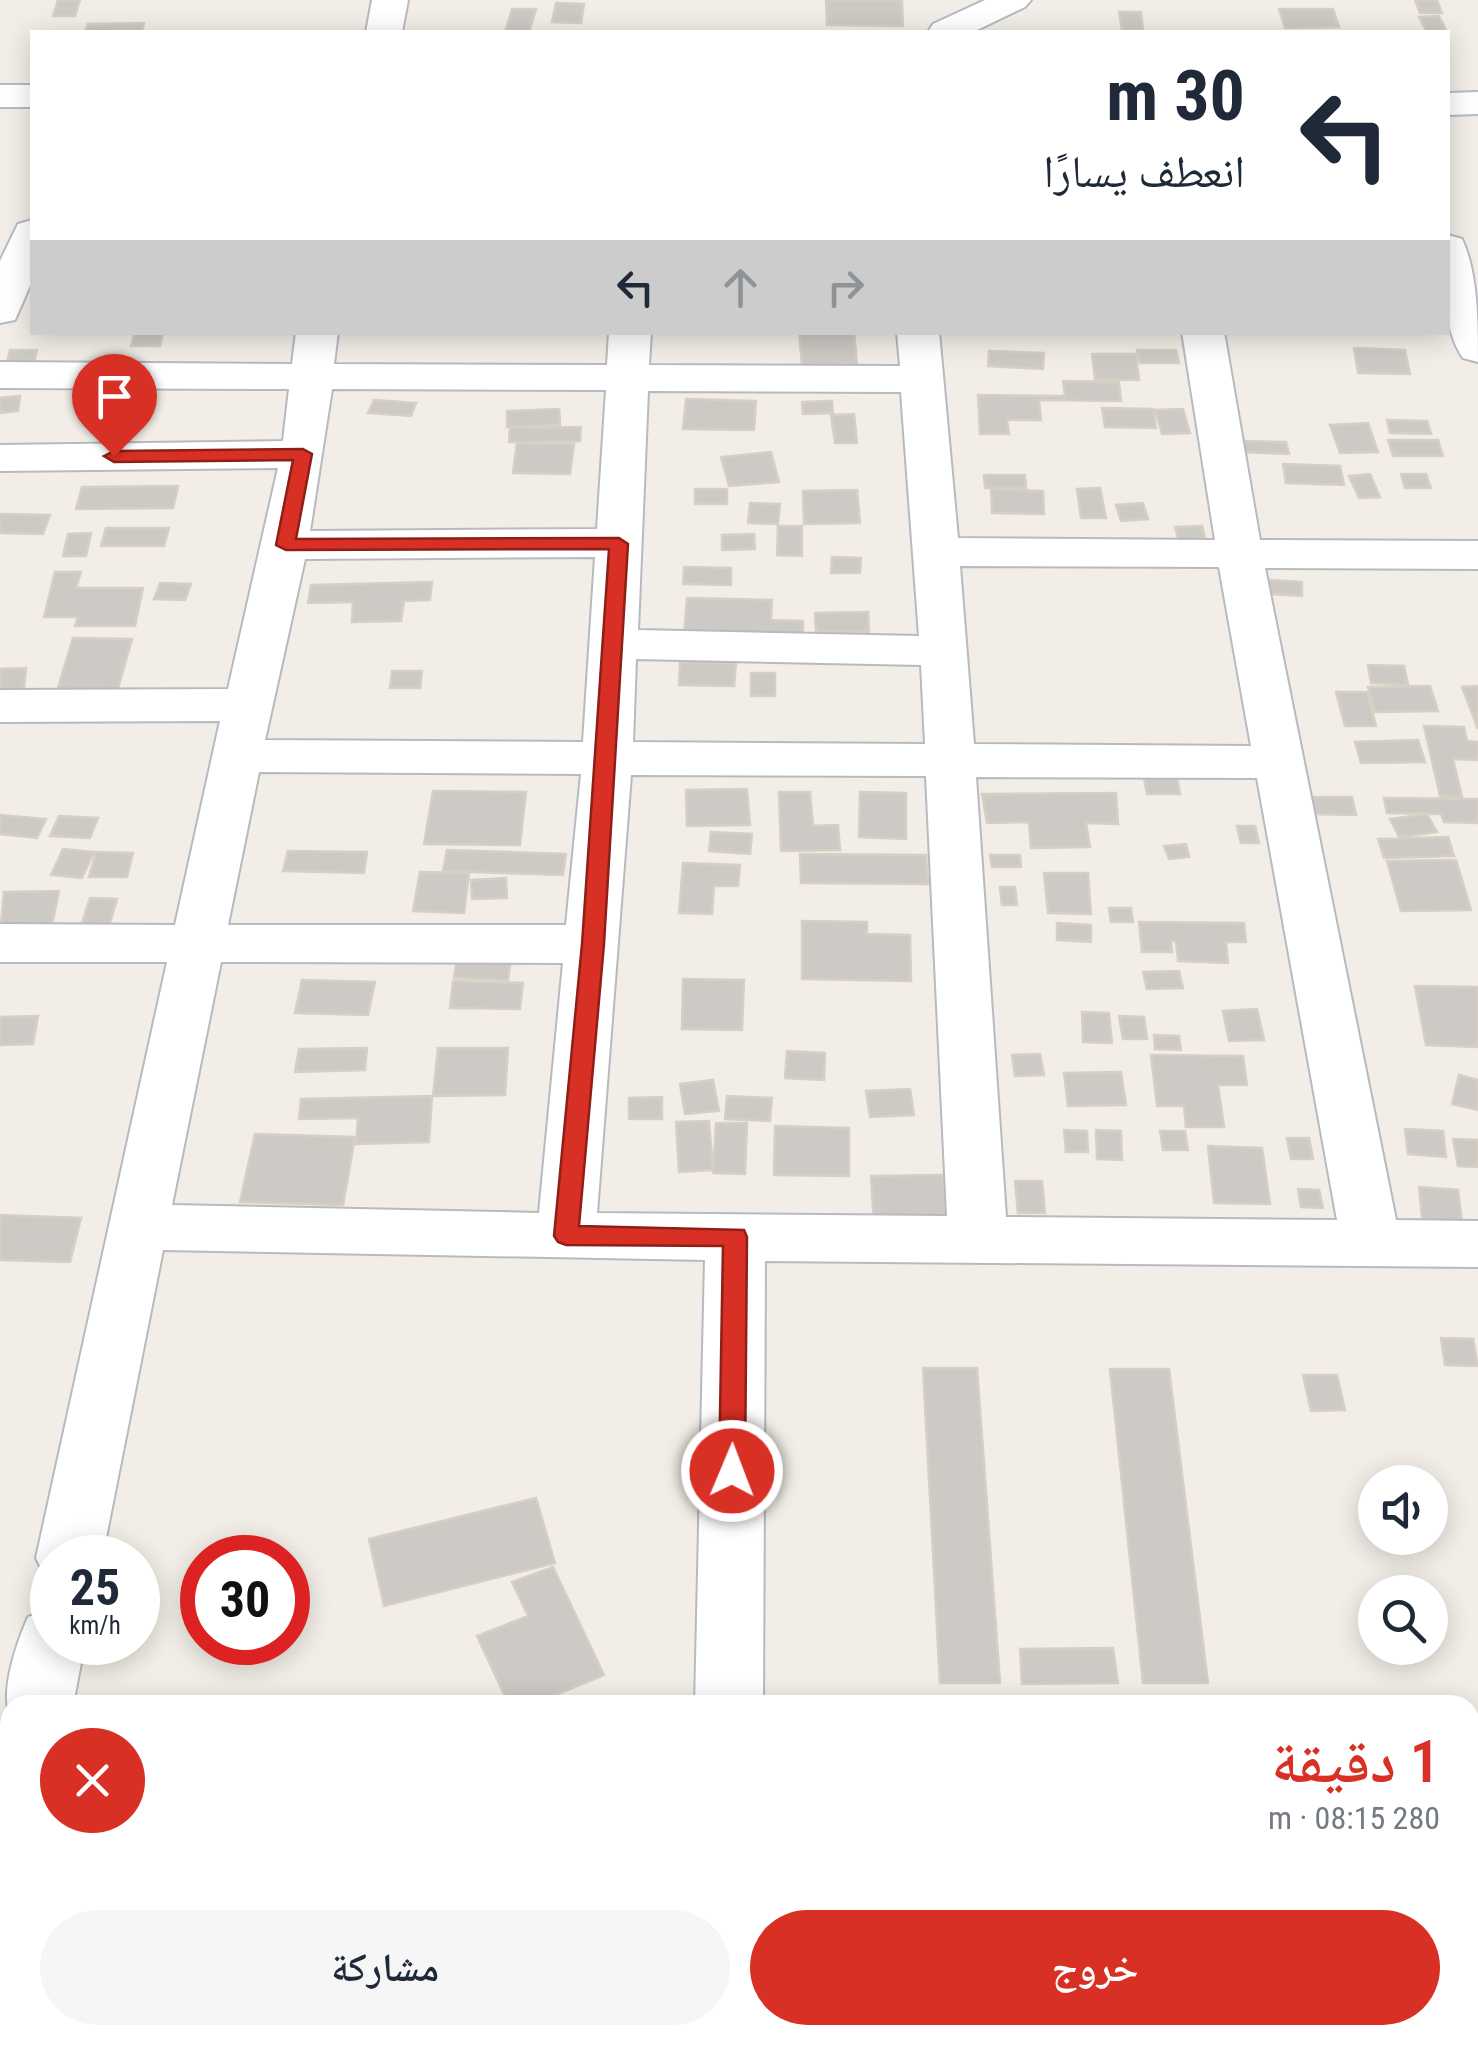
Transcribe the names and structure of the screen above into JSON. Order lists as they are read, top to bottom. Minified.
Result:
{"page":{"turn":["30 m","انعطف يسارًا"],"speed":"25 km/h","limit":"30","heading":["1 دقيقة","280 m · 08:15"],"buttons":["خروج","مشاركة"]}}
